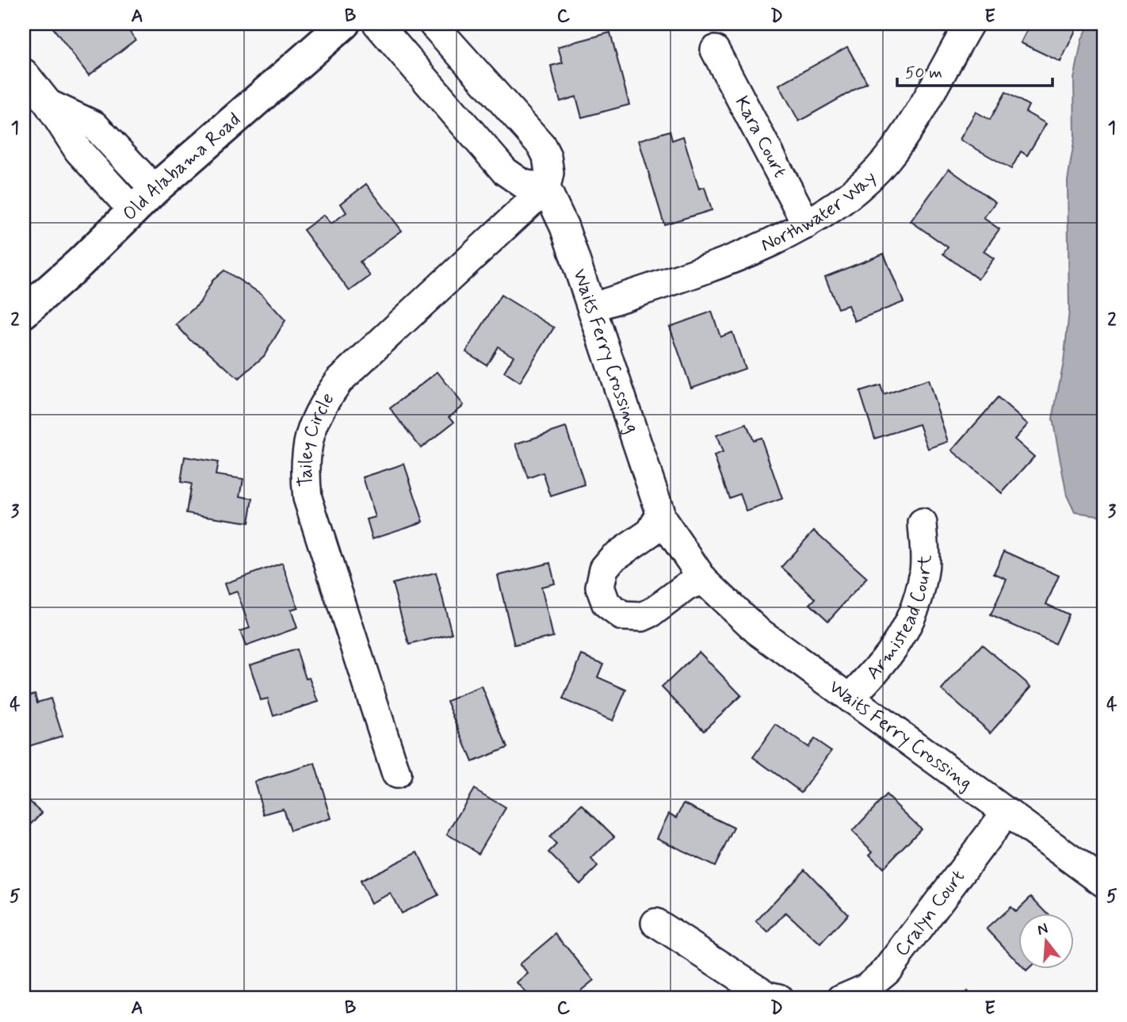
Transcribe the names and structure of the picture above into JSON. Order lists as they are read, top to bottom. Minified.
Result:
{"streets":{"main road":["Old Alabama Road"],"street":["Kara Court","Northwater Way","Waits Ferry Crossing","Tailey Circle","Armistead Court","Cralyn Court"]},"crossings":[["Kara Court","Northwater Way"],["Northwater Way","Waits Ferry Crossing"],["Waits Ferry Crossing","Tailey Circle"],["Waits Ferry Crossing","Armistead Court"],["Waits Ferry Crossing","Cralyn Court"]],"scale_bar":"50 m","north":"top","grid":{"columns":["A","B","C","D","E"],"rows":["1","2","3","4","5"]}}
